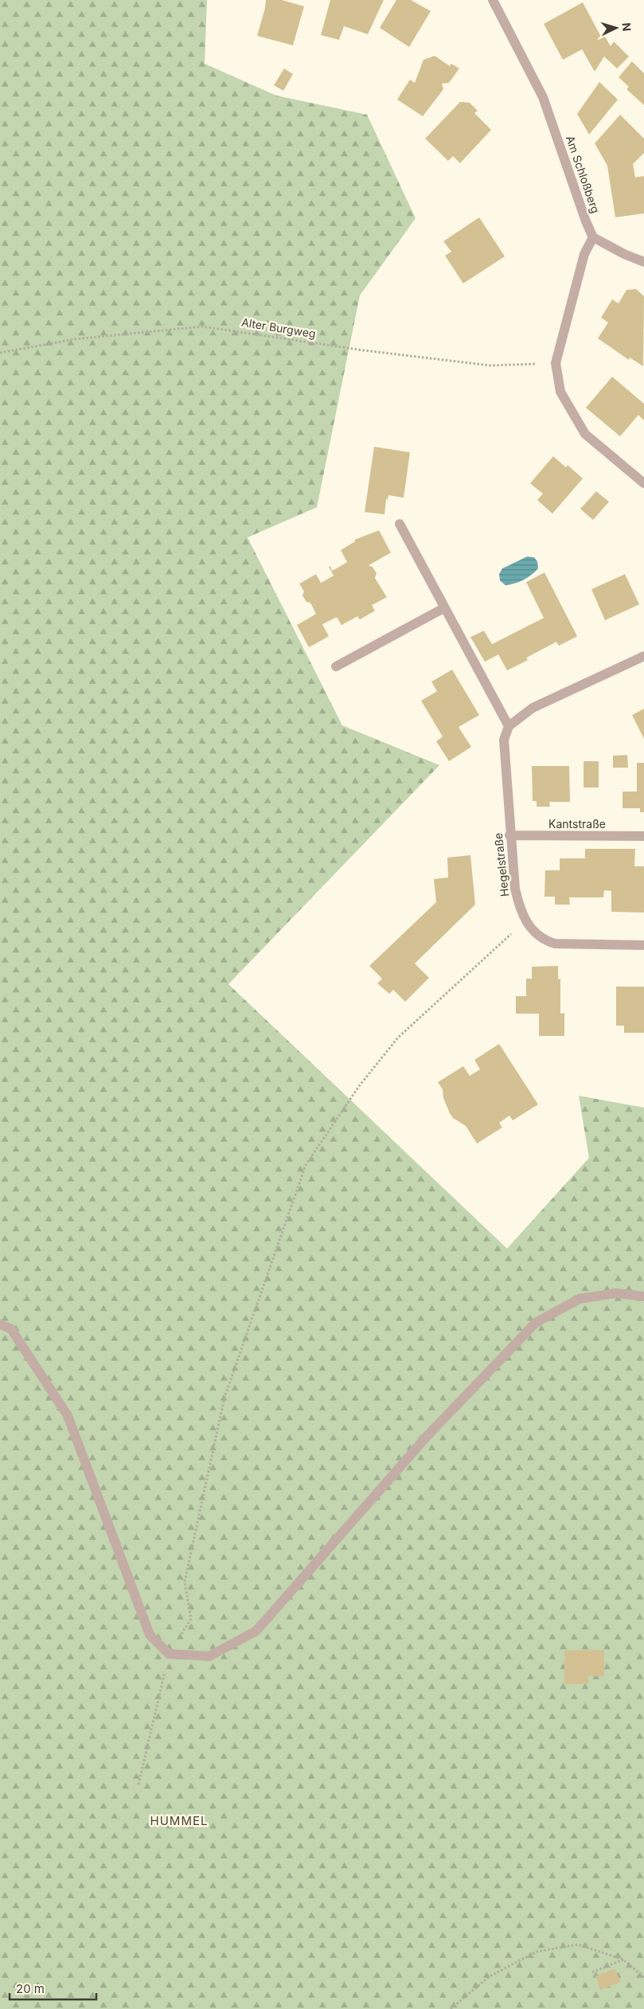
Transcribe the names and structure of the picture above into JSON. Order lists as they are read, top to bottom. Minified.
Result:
{"streets":{"street":["Am Schloßberg","Kantstraße","Hegelstraße"],"path":["Alter Burgweg"]},"crossings":[["Kantstraße","Hegelstraße"]],"districts":["HUMMEL"],"scale_bar":"20 m","north":"right"}
